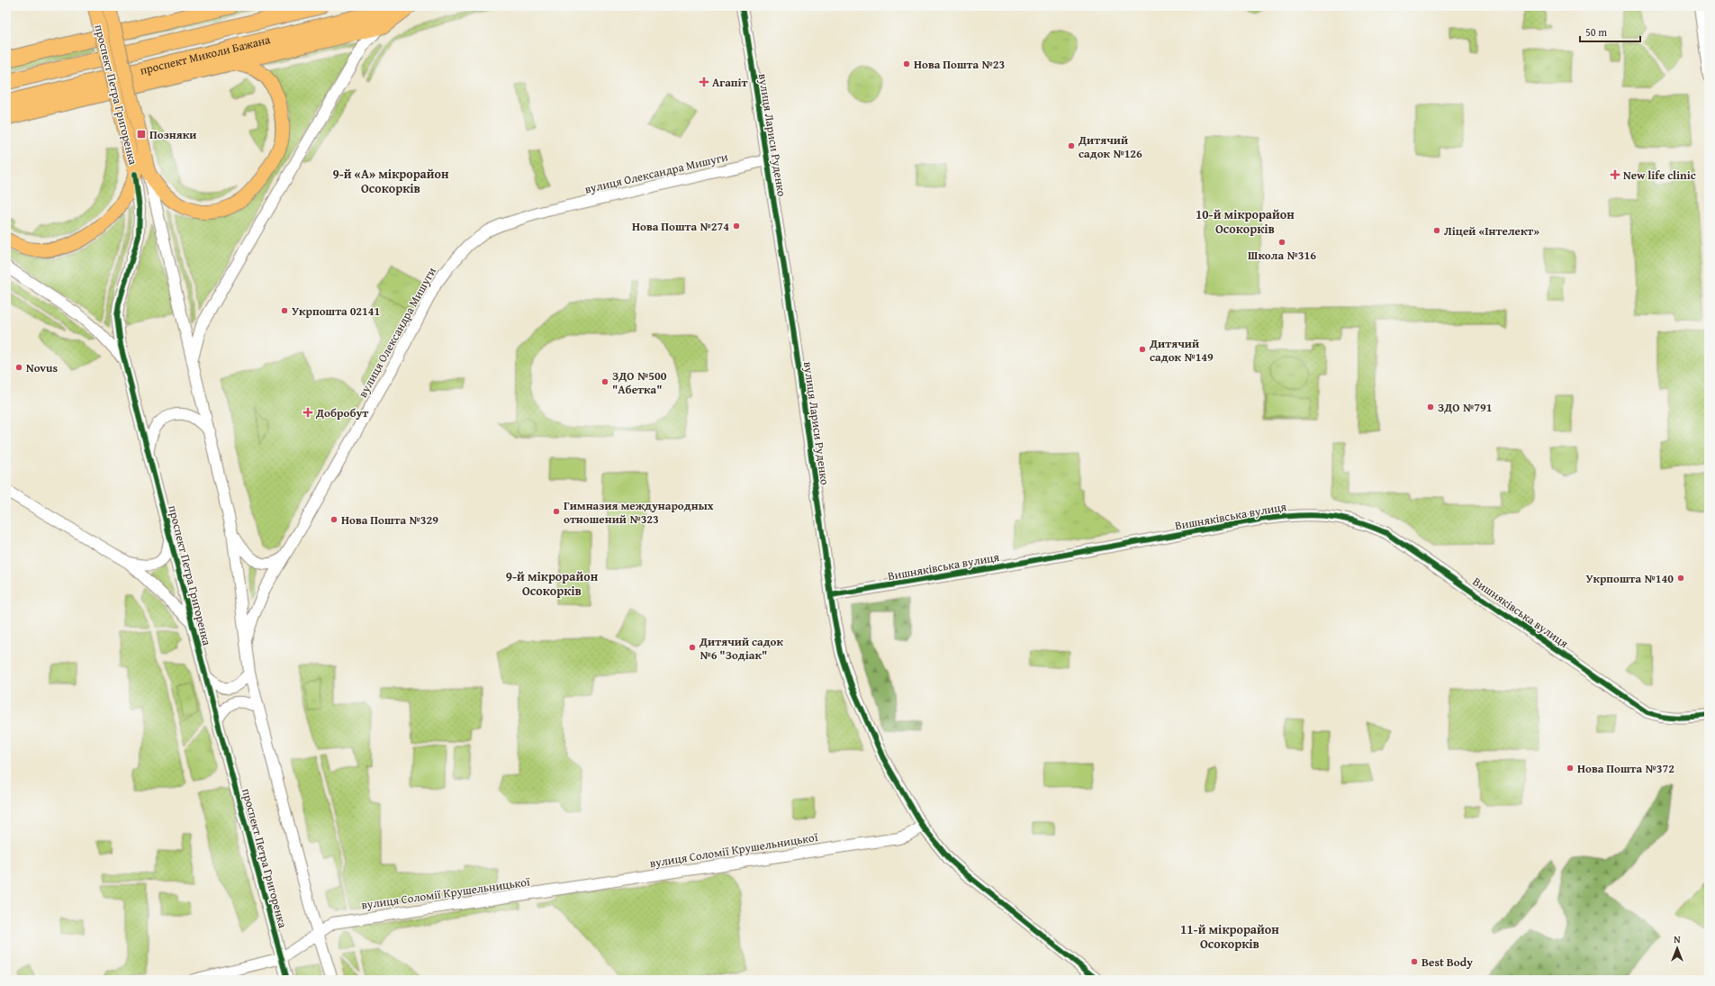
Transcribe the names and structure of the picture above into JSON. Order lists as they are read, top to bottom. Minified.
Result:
{"streets":{"highway":["проспект Миколи Бажана"],"main road":["проспект Петра Григоренка"],"street":["вулиця Лариси Руденко","вулиця Олександра Мишуги","Вишняківська вулиця","вулиця Соломії Крушельницької"]},"crossings":[["проспект Петра Григоренка","вулиця Олександра Мишуги"],["проспект Петра Григоренка","вулиця Соломії Крушельницької"],["вулиця Лариси Руденко","вулиця Олександра Мишуги"],["вулиця Лариси Руденко","Вишняківська вулиця"],["вулиця Лариси Руденко","вулиця Соломії Крушельницької"]],"districts":["9-й «А» мікрорайон Осокорків","10-й мікрорайон Осокорків","9-й мікрорайон Осокорків","11-й мікрорайон Осокорків"],"places":{"other":["Нова Пошта №23","Дитячий садок №126","Нова Пошта №274","Ліцей «Інтелект»","Школа №316","Укрпошта 02141","Дитячий садок №149","Novus","ЗДО №500 \"Абетка\"","ЗДО №791","Гимназия международных отношений №323","Нова Пошта №329","Укрпошта №140","Дитячий садок №6 \"Зодіак\"","Нова Пошта №372","Best Body"],"health":["Агапіт","New life clinic","Добробут"],"transit":["Позняки"]},"scale_bar":"50 m","north":"top"}
